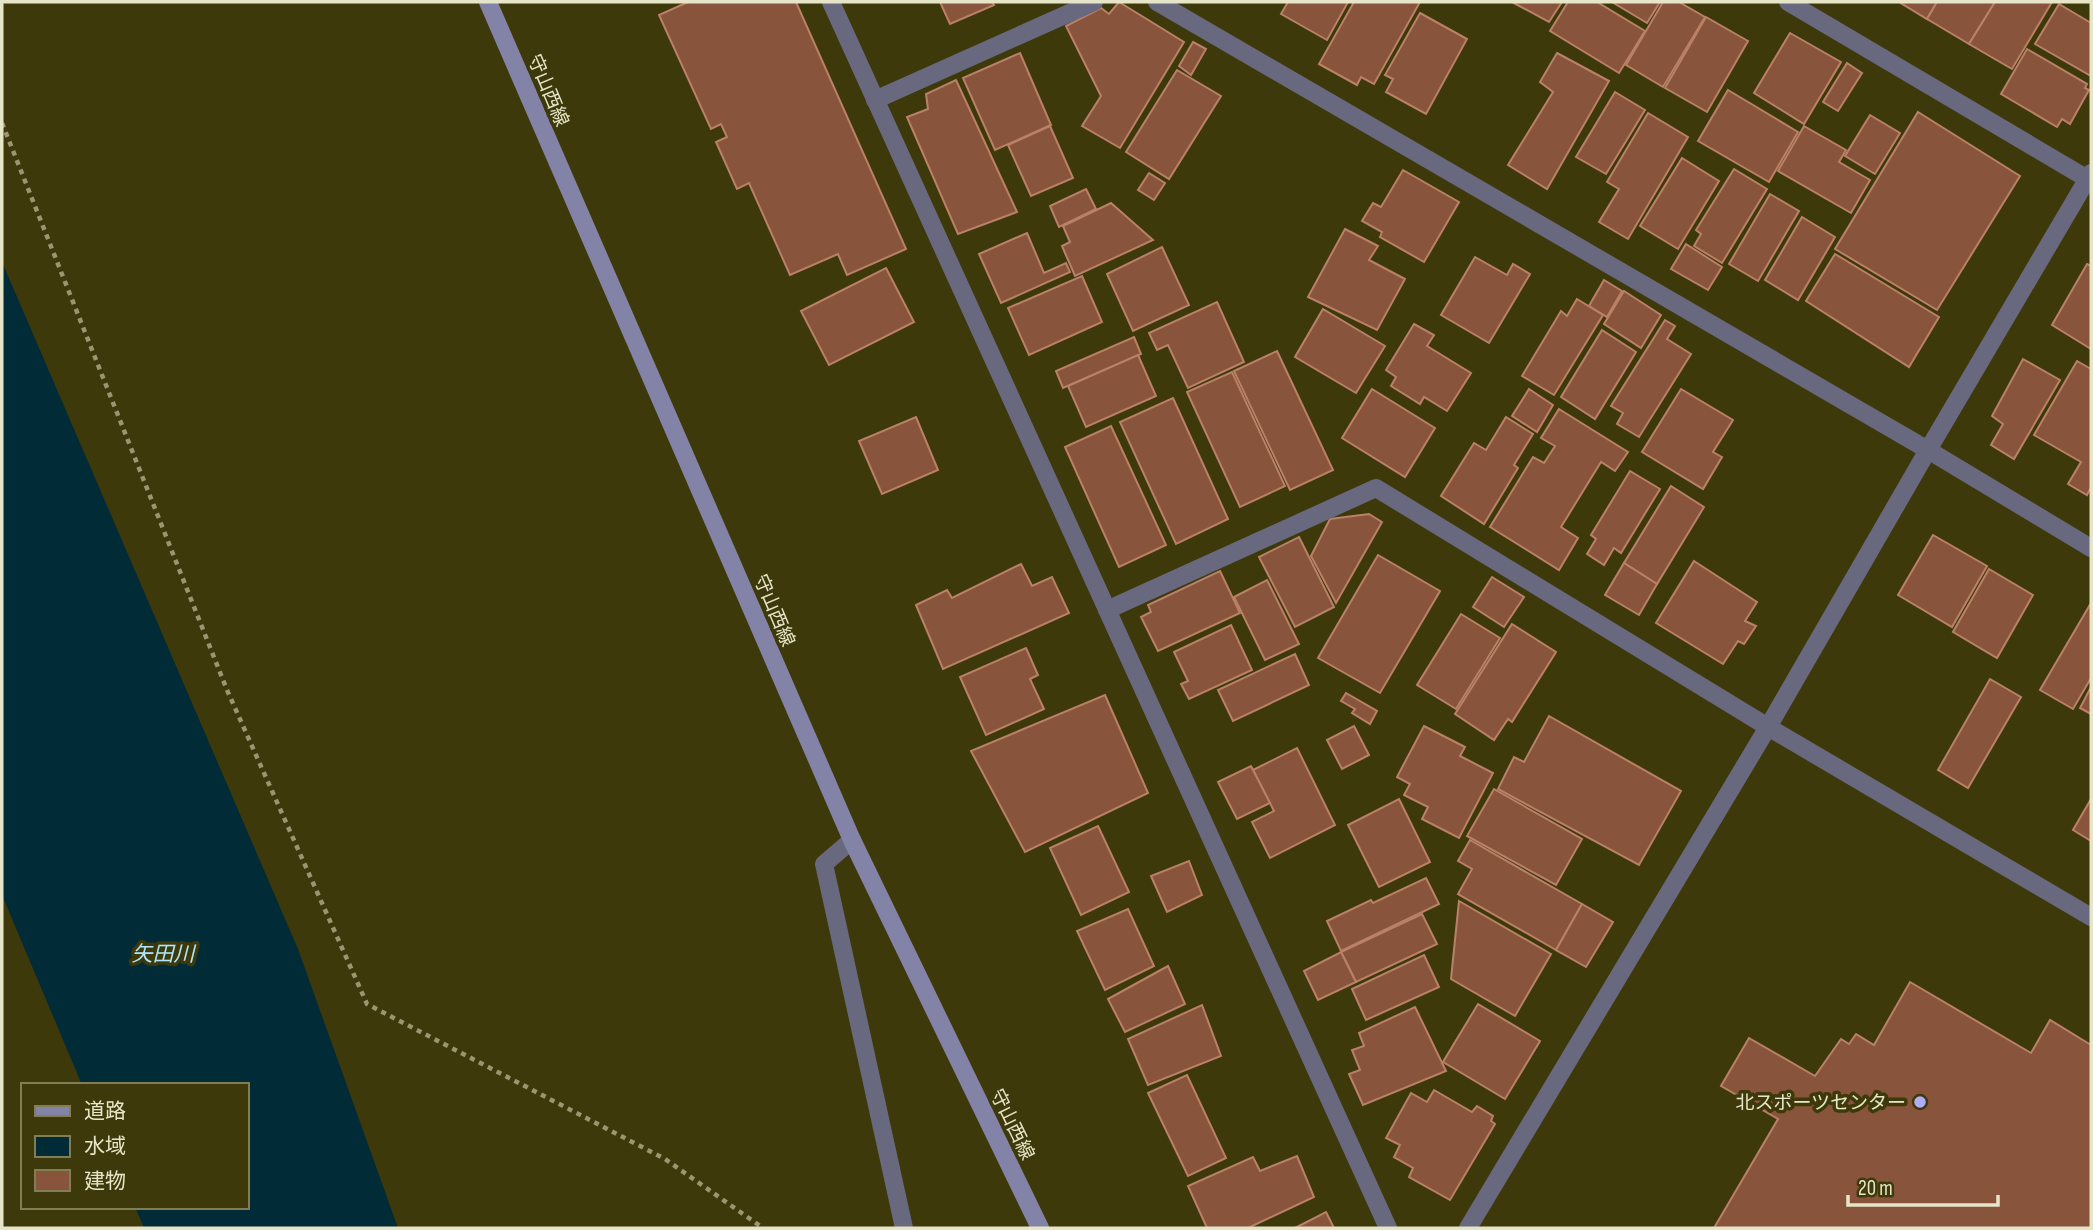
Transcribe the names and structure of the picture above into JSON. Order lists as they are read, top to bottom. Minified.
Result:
{"streets":{"main road":["守山西線"]},"water":["矢田川"],"places":["北スポーツセンター"],"legend":["道路","水域","建物"],"scale_bar":"20 m"}
